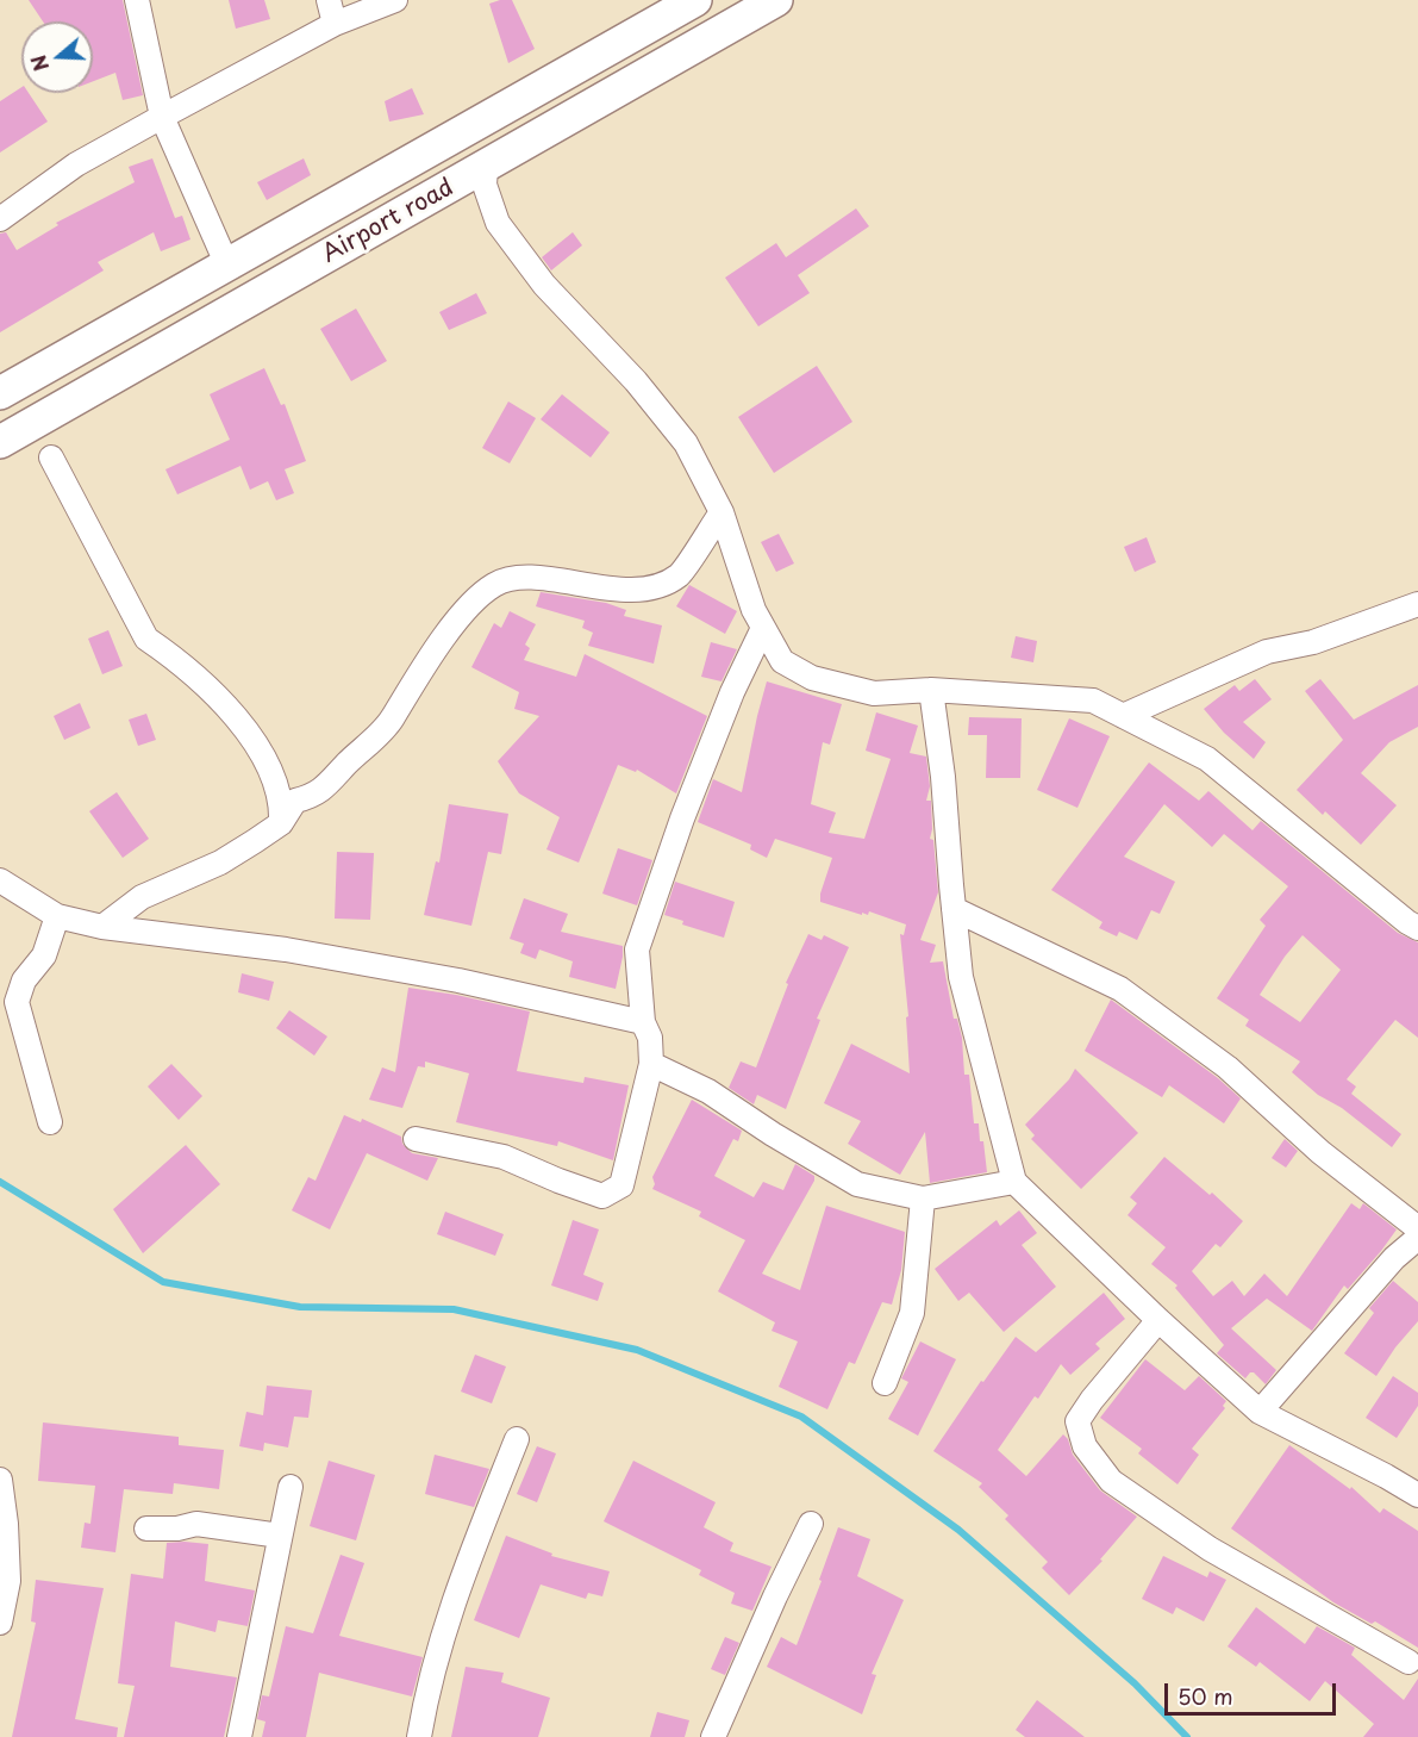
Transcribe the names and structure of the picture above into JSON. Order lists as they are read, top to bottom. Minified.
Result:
{"streets":{"main road":["Airport road"]},"scale_bar":"50 m","north":"left"}
